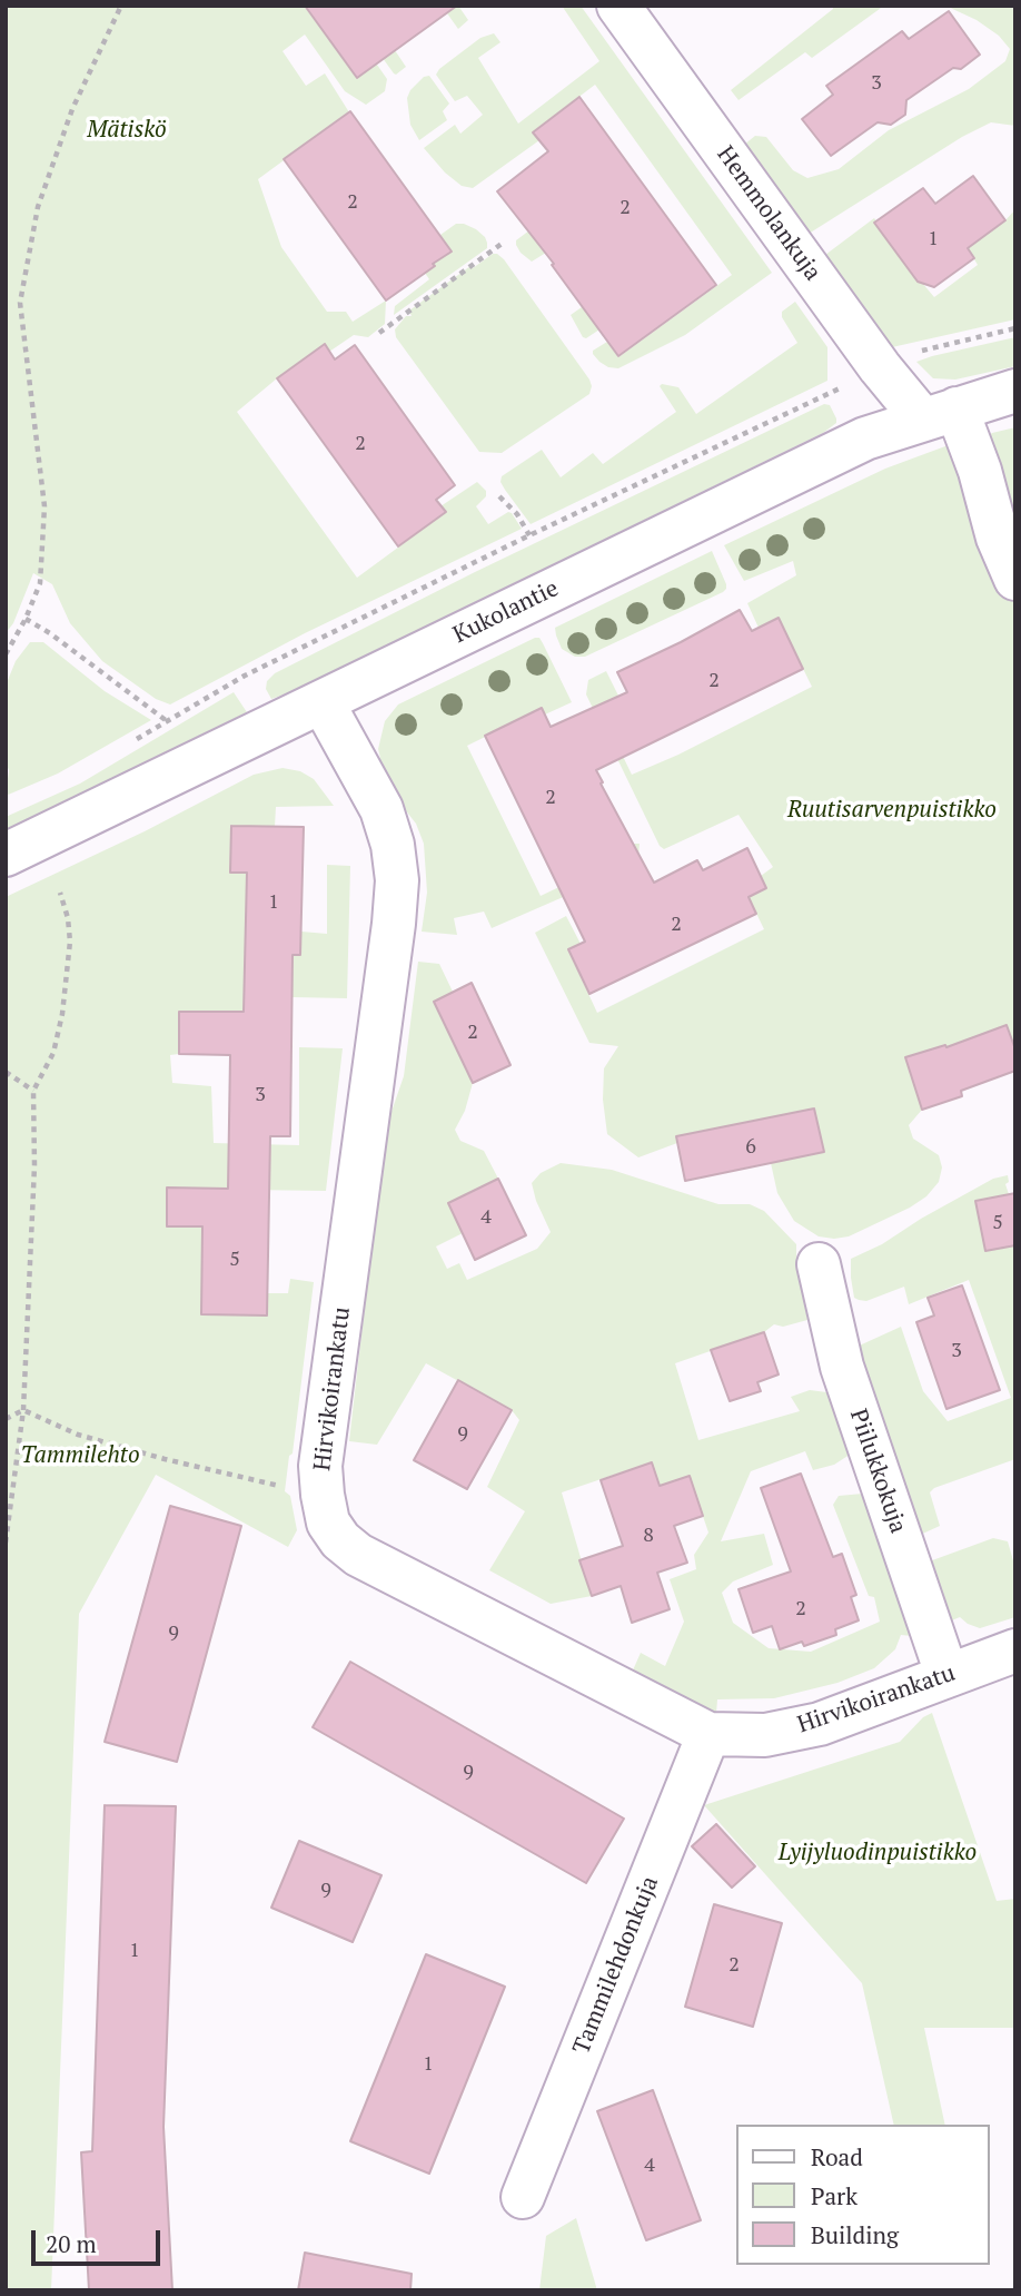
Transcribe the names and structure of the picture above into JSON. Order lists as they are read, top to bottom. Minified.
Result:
{"streets":{"street":["Hemmolankuja","Kukolantie","Hirvikoirankatu","Piilukkokuja","Tammilehdonkuja"]},"crossings":[["Hemmolankuja","Kukolantie"],["Kukolantie","Hirvikoirankatu"],["Hirvikoirankatu","Piilukkokuja"],["Hirvikoirankatu","Tammilehdonkuja"]],"parks":["Mätiskö","Ruutisarvenpuistikko","Tammilehto","Lyijyluodinpuistikko"],"house_numbers":["3","2","2","1","2","2","2","1","2","2","3","6","4","5","5","3","9","8","2","9","9","9","1","2","1","4"],"legend":["Road","Park","Building"],"scale_bar":"20 m"}
